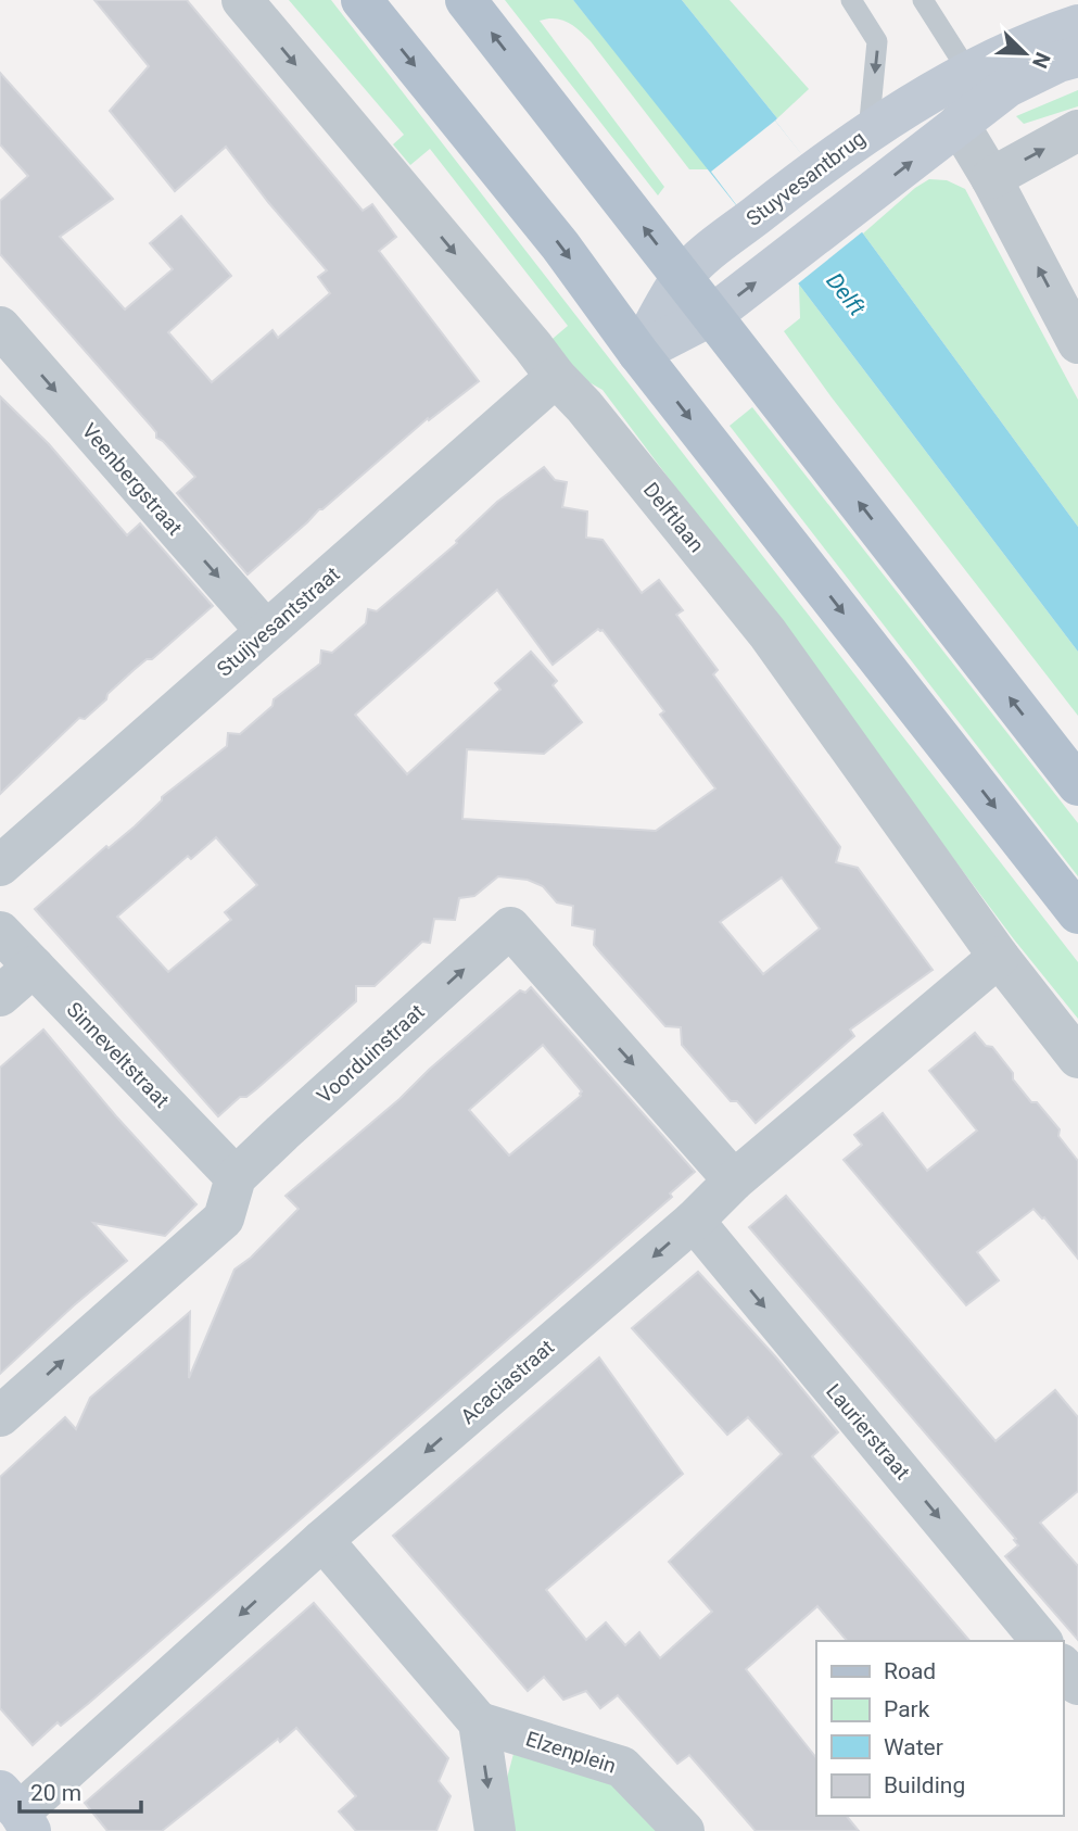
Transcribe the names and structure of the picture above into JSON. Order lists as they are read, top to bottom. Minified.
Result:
{"streets":{"street":["Stuyvesantbrug","Veenbergstraat","Delftlaan","Stuijvesantstraat","Voorduinstraat","Sinneveltstraat","Acaciastraat","Laurierstraat","Elzenplein"]},"crossings":[["Veenbergstraat","Stuijvesantstraat"],["Delftlaan","Stuijvesantstraat"],["Delftlaan","Acaciastraat"],["Voorduinstraat","Sinneveltstraat"],["Voorduinstraat","Acaciastraat"],["Acaciastraat","Laurierstraat"]],"one_way":["Veenbergstraat","Delftlaan","Laurierstraat"],"water":["Delft"],"legend":["Road","Park","Water","Building"],"scale_bar":"20 m","north":"bottom right"}
